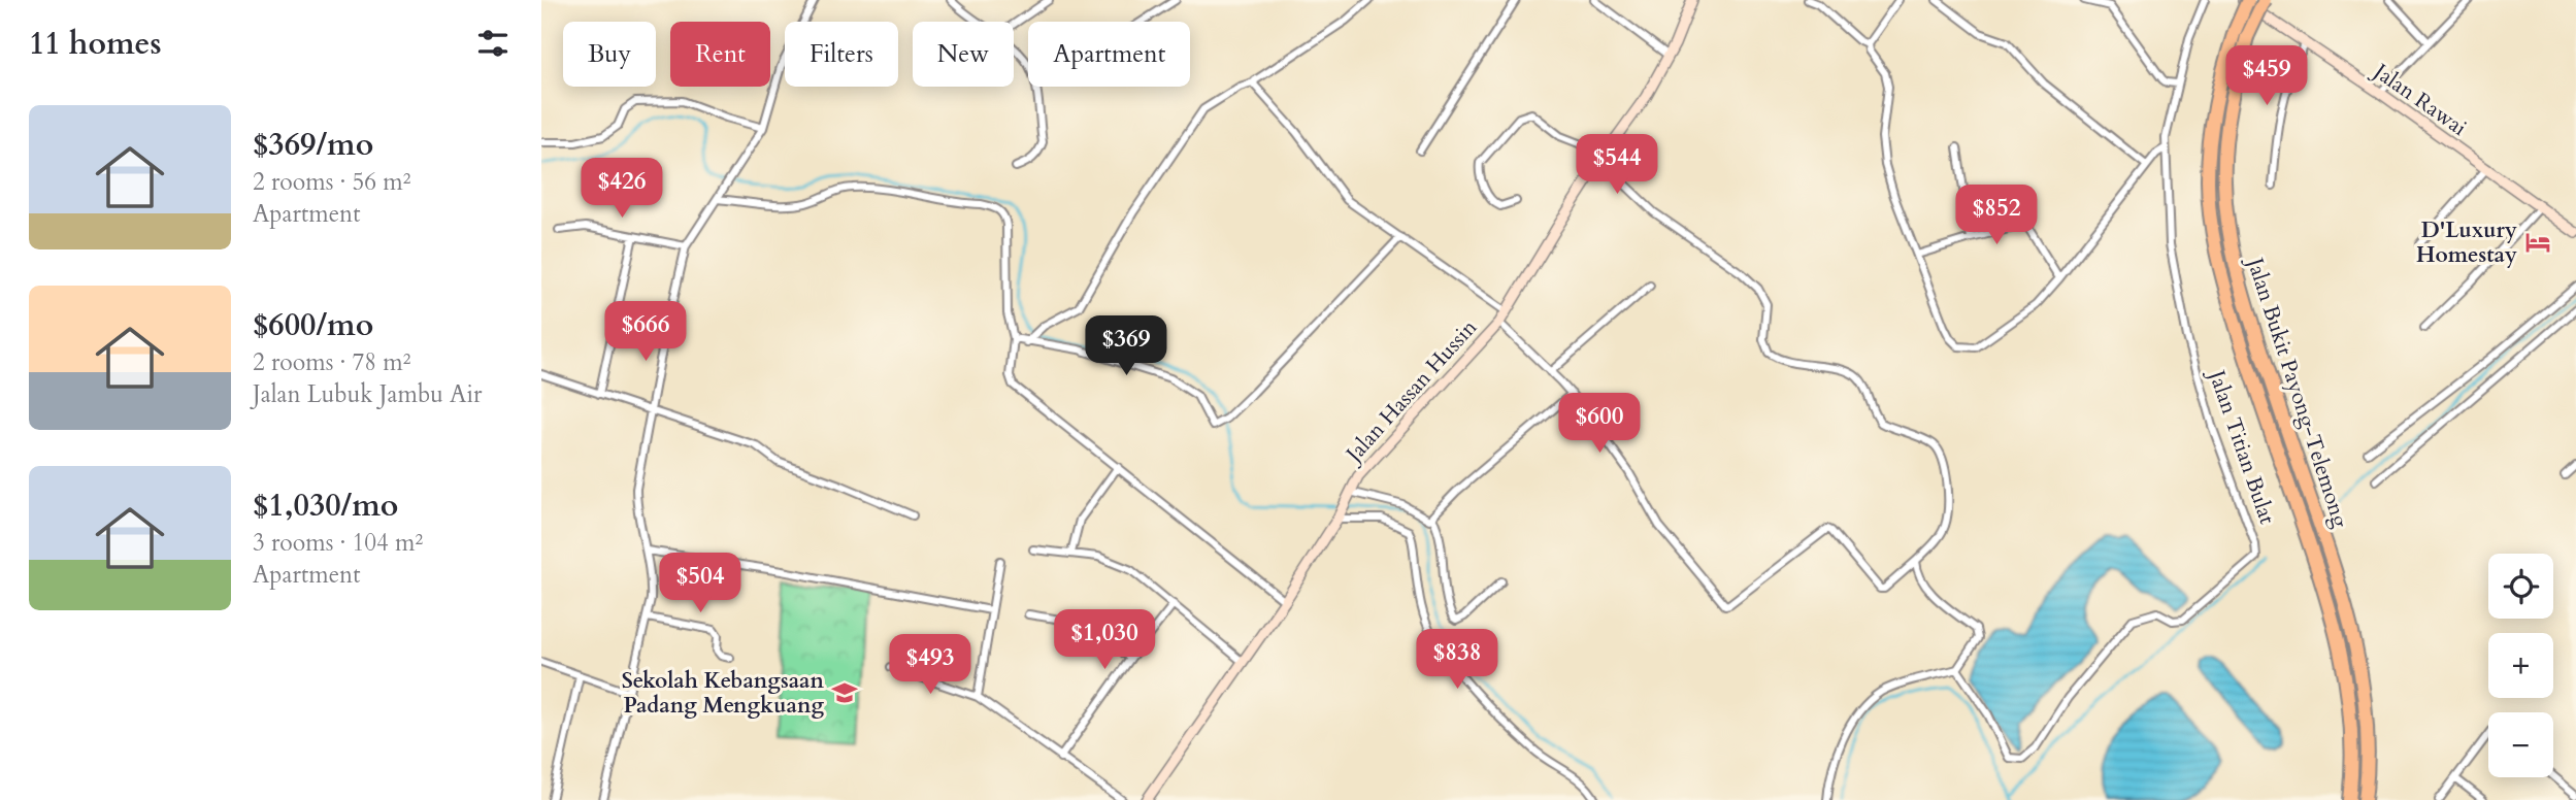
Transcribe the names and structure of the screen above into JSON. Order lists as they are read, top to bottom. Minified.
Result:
{"streets":{"highway":["Jalan Bukit Payong-Telemong"],"street":["Jalan Rawai","Jalan Hassan Hussin","Jalan Titian Bulat"]},"places":{"hotel":["D'Luxury Homestay"],"school or university":["Sekolah Kebangsaan Padang Mengkuang"]},"page":{"heading":"11 homes","chip":["Buy","Rent","Filters","New","Apartment"],"price":["$459","$544","$426","$852","$666","$369","$600","$504","$1,030","$838","$493"],"list":[{"name":"$369/mo","note":"2 rooms · 56 m² · Apartment"},{"name":"$600/mo","note":"2 rooms · 78 m² · Jalan Lubuk Jambu Air"},{"name":"$1,030/mo","note":"3 rooms · 104 m² · Apartment"}],"map_buttons":["+","−"]}}
